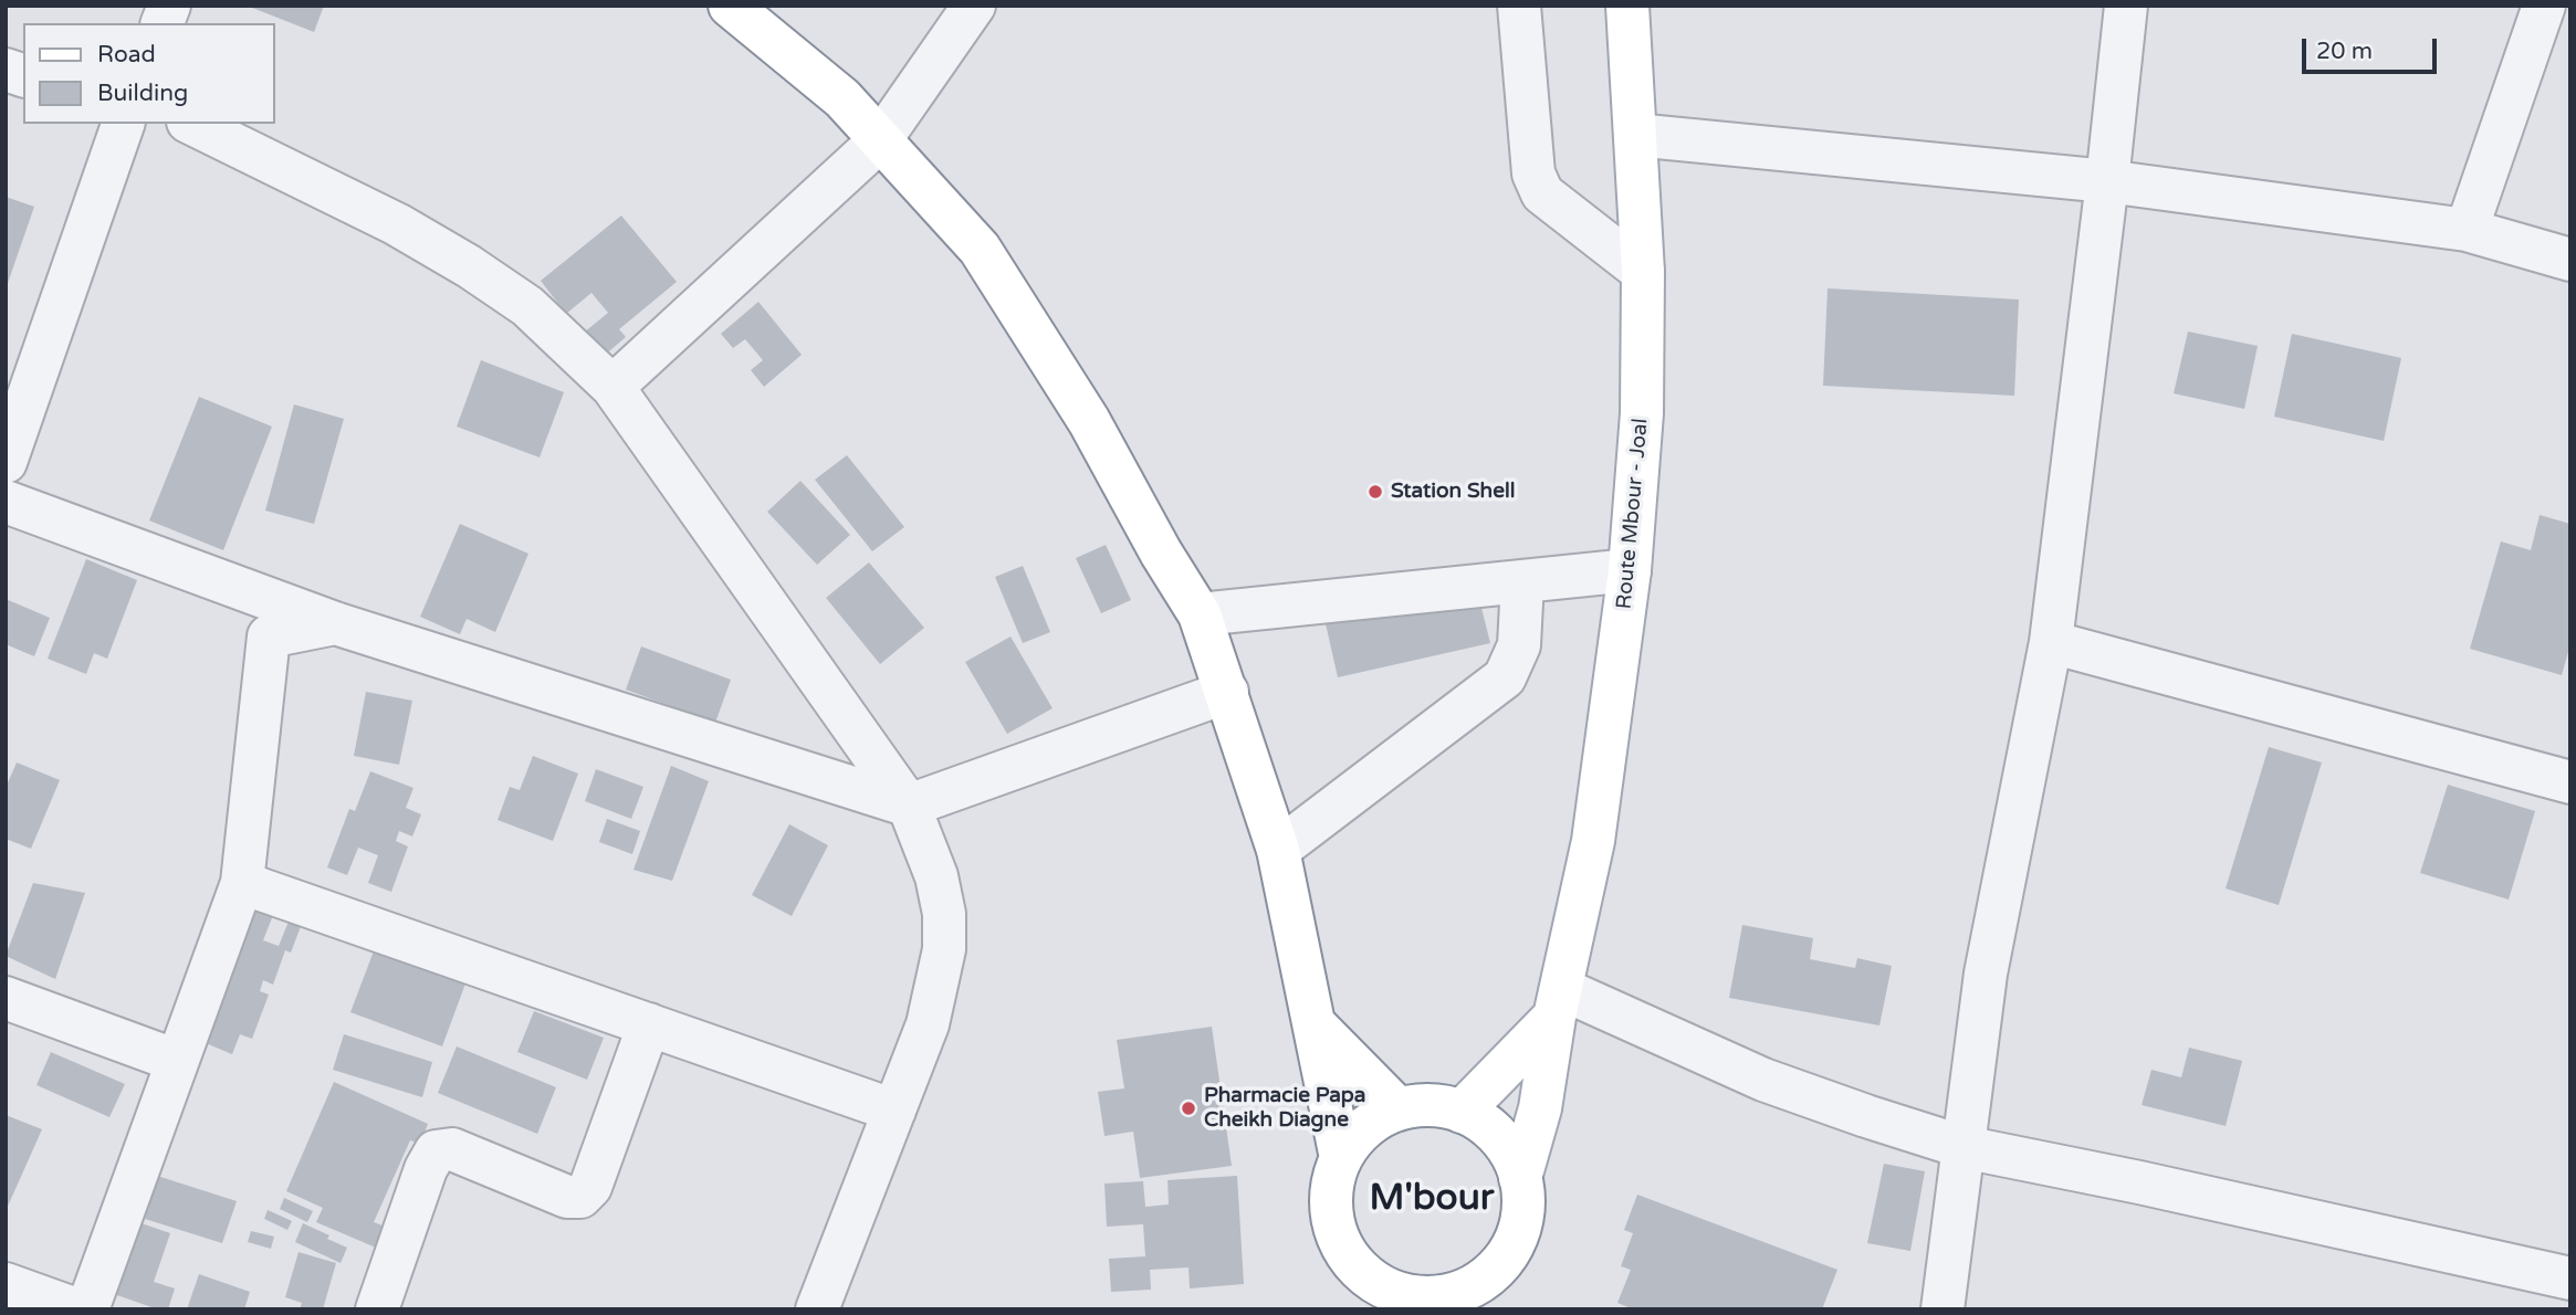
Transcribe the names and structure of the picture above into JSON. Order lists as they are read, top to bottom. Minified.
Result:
{"streets":{"main road":["Route Mbour - Joal"]},"districts":["M'bour"],"places":["Station Shell","Pharmacie Papa Cheikh Diagne"],"legend":["Road","Building"],"scale_bar":"20 m"}
